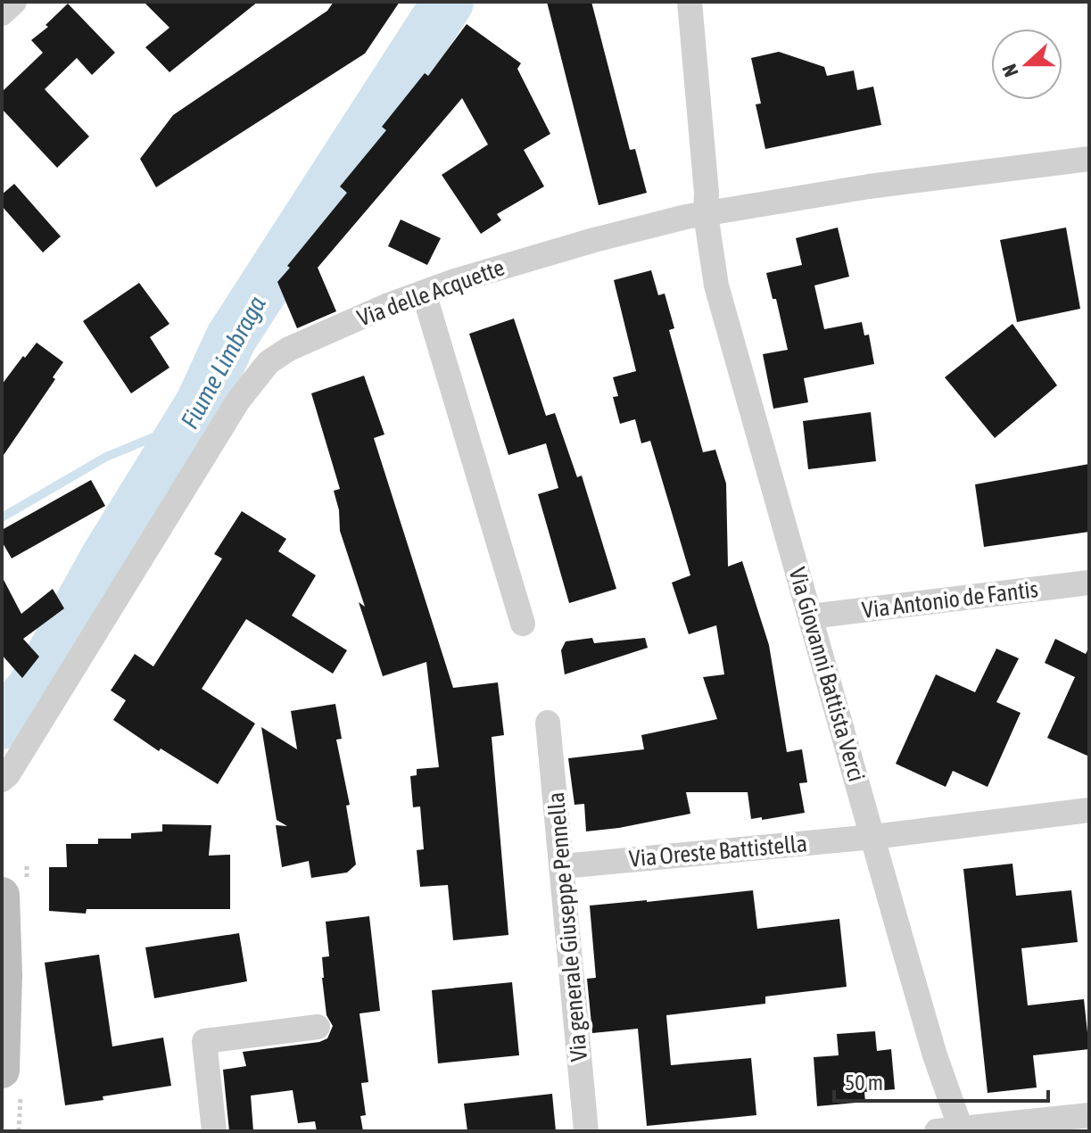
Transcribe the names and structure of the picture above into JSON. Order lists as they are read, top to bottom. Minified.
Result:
{"streets":{"street":["Via delle Acquette","Via Antonio de Fantis","Via Giovanni Battista Verci","Via Oreste Battistella","Via generale Giuseppe Pennella"]},"crossings":[["Via delle Acquette","Via Giovanni Battista Verci"],["Via Antonio de Fantis","Via Giovanni Battista Verci"],["Via Giovanni Battista Verci","Via Oreste Battistella"],["Via Oreste Battistella","Via generale Giuseppe Pennella"]],"water":["Fiume Limbraga"],"scale_bar":"50 m","north":"left"}
